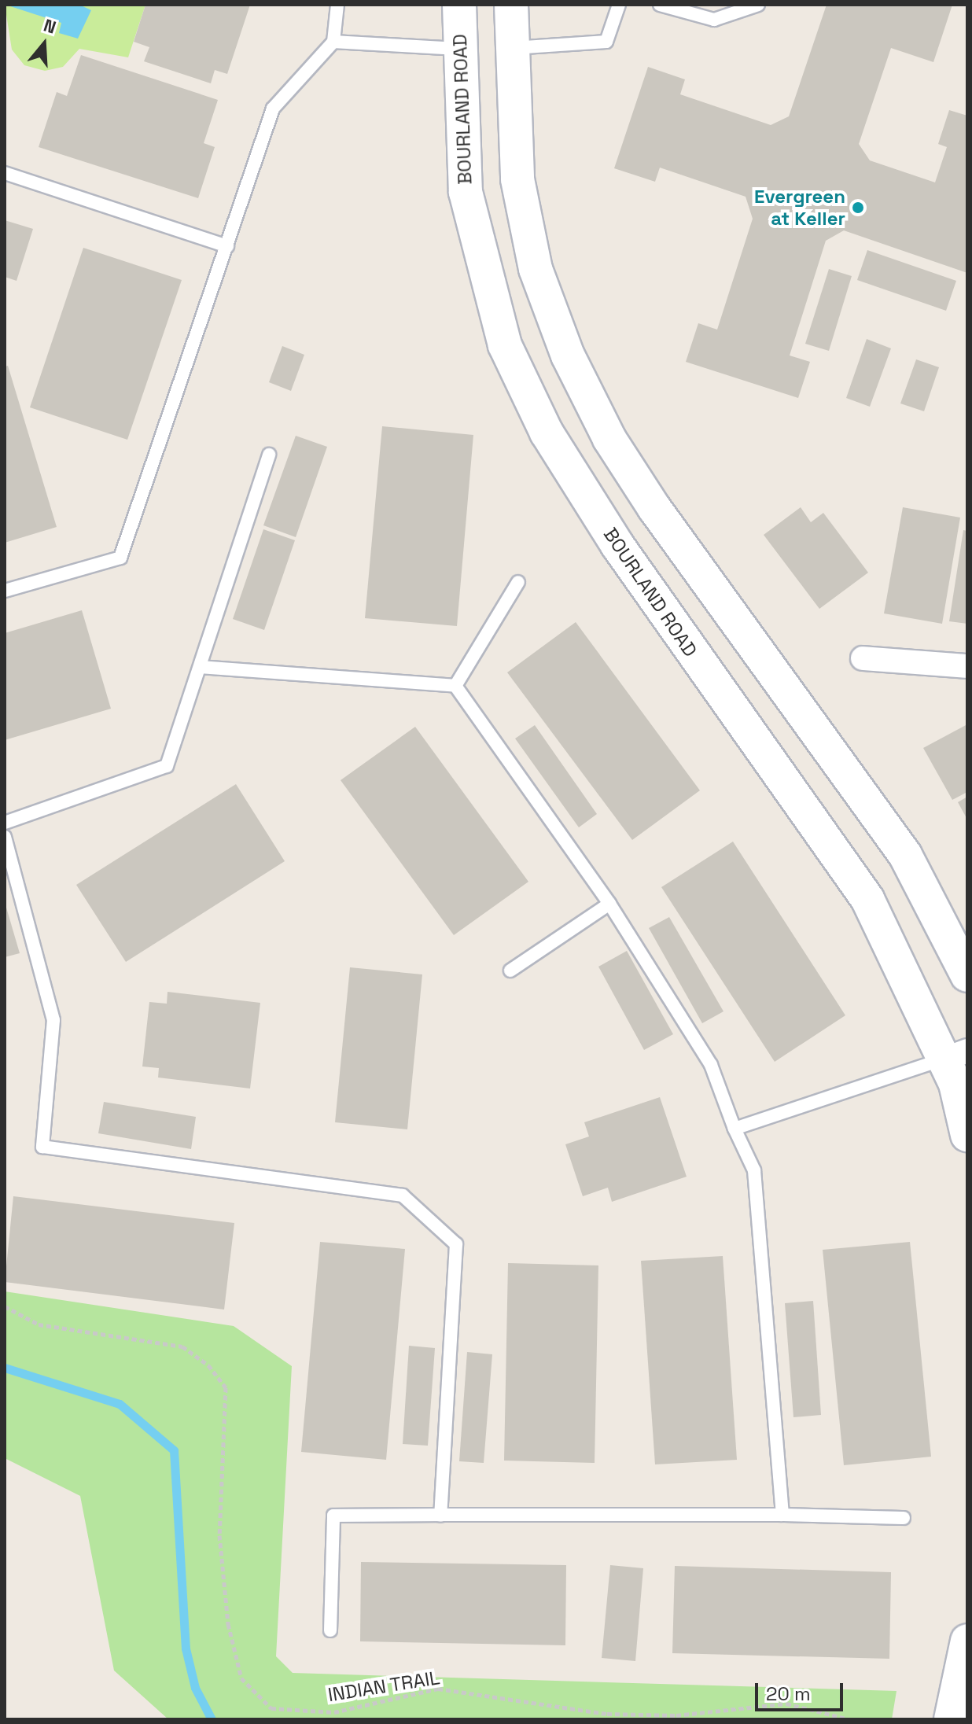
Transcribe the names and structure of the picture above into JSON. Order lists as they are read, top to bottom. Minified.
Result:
{"streets":{"main road":["BOURLAND ROAD"],"path":["INDIAN TRAIL"]},"places":["Evergreen at Keller"],"scale_bar":"20 m","north":"top"}
